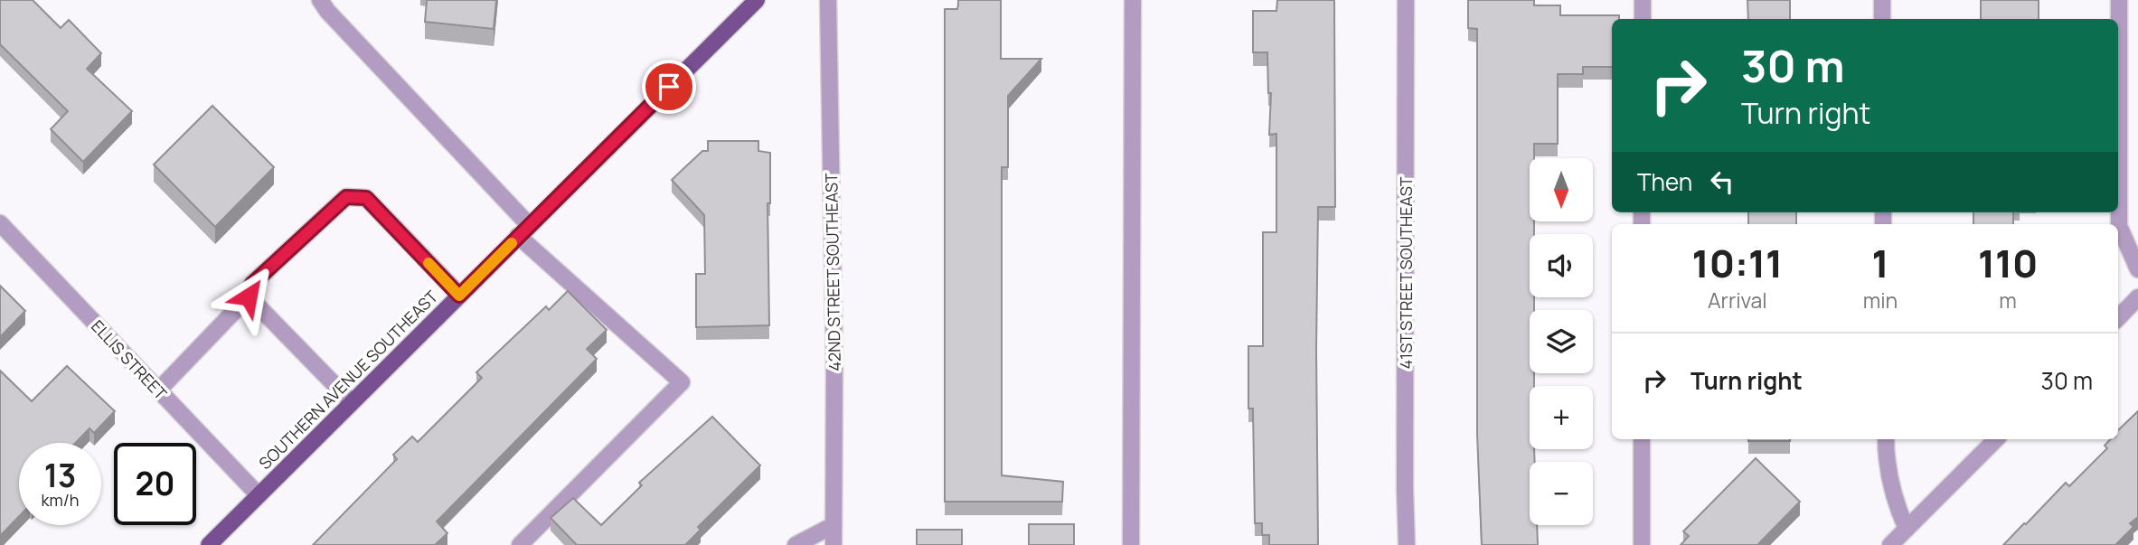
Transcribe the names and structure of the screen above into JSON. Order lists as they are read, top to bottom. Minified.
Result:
{"streets":{"main road":["SOUTHERN AVENUE SOUTHEAST"],"street":["42ND STREET SOUTHEAST","41ST STREET SOUTHEAST","ELLIS STREET"]},"crossings":[["ELLIS STREET","SOUTHERN AVENUE SOUTHEAST"]],"north":"bottom","page":{"turn":["30 m","Turn right"],"then":"Then","map_buttons":["+","−"],"eta":["10:11","Arrival","1","min","110","m"],"list":[{"name":"Turn right","value":"30 m"}],"speed":"13 km/h","limit":"20"}}
